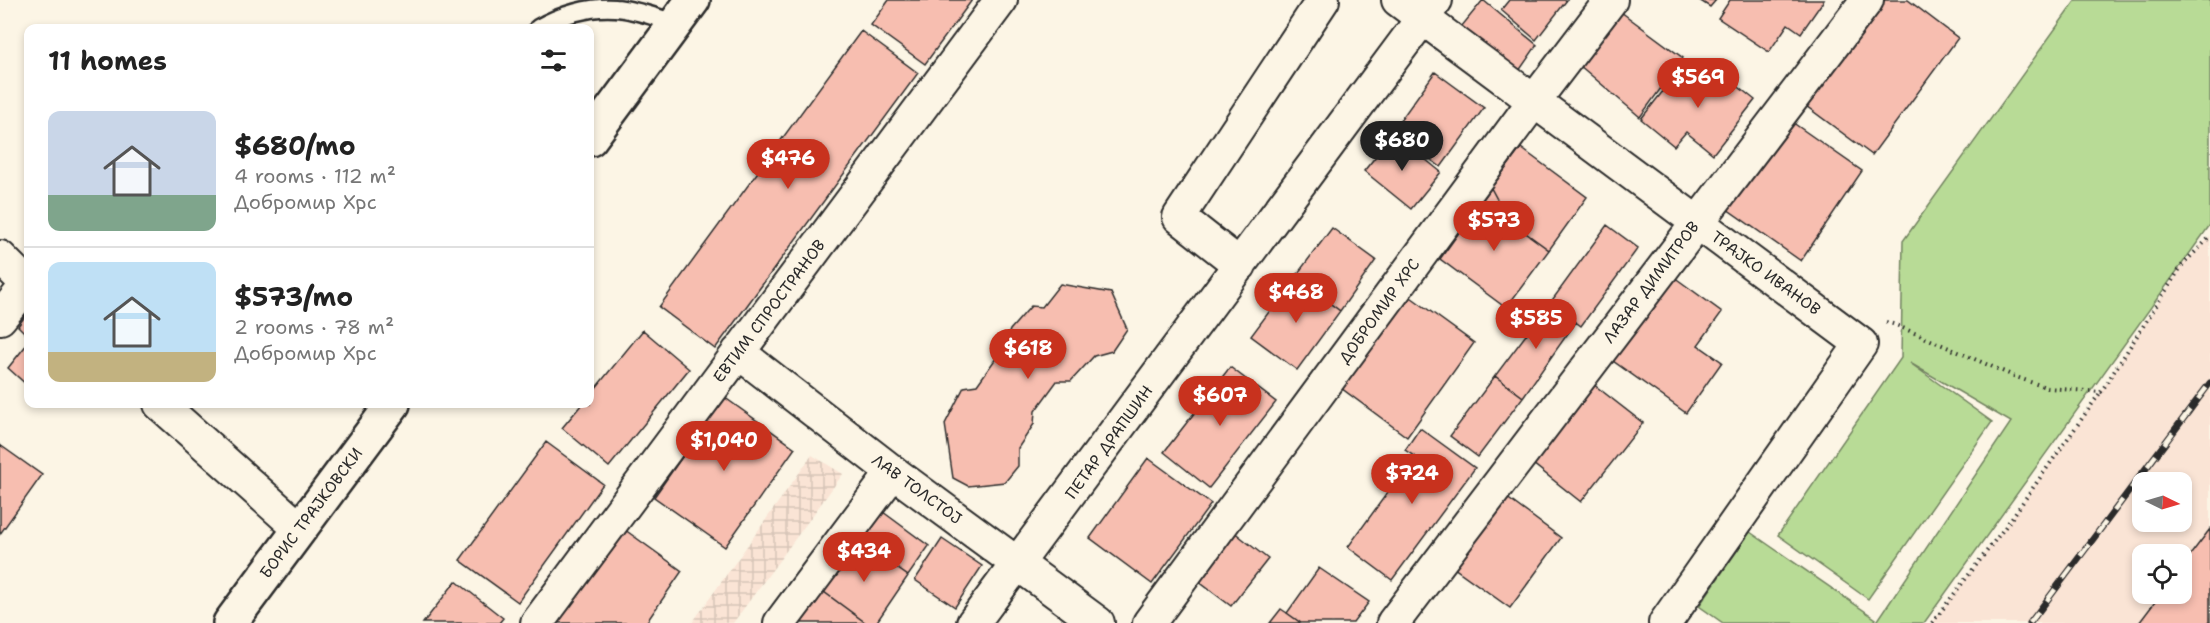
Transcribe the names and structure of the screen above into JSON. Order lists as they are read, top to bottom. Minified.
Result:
{"streets":{"street":["ТРАЈКО ИВАНОВ","ЛАЗАР ДИМИТРОВ","ЕВТИМ СПРОСТРАНОВ","ДОБРОМИР ХРС","ПЕТАР ДРАПШИН","ЛАВ ТОЛСТОЈ","БОРИС ТРАЈКОВСКИ"]},"crossings":[["ТРАЈКО ИВАНОВ","ЛАЗАР ДИМИТРОВ"],["ТРАЈКО ИВАНОВ","ДОБРОМИР ХРС"],["ТРАЈКО ИВАНОВ","ПЕТАР ДРАПШИН"],["ЕВТИМ СПРОСТРАНОВ","ЛАВ ТОЛСТОЈ"],["ПЕТАР ДРАПШИН","ЛАВ ТОЛСТОЈ"]],"north":"right","page":{"heading":"11 homes","price":["$569","$680","$476","$573","$468","$585","$618","$607","$1,040","$724","$434"],"list":[{"name":"$680/mo","note":"4 rooms · 112 m² · Добромир Хрс"},{"name":"$573/mo","note":"2 rooms · 78 m² · Добромир Хрс"}]}}
